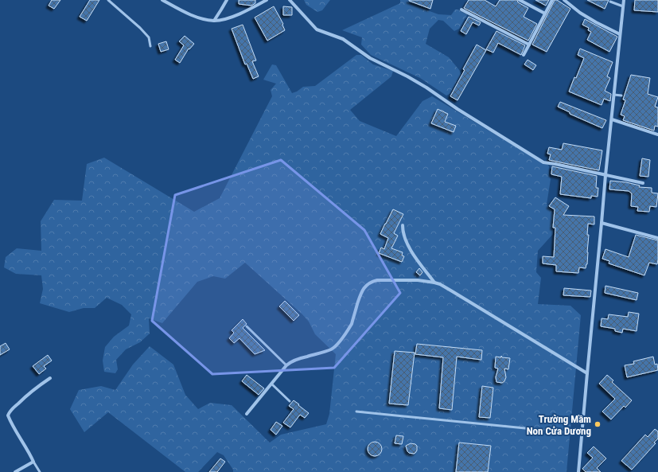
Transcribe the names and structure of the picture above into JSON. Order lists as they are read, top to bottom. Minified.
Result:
{"places":["Trường Mầm Non Cửa Dương"]}
